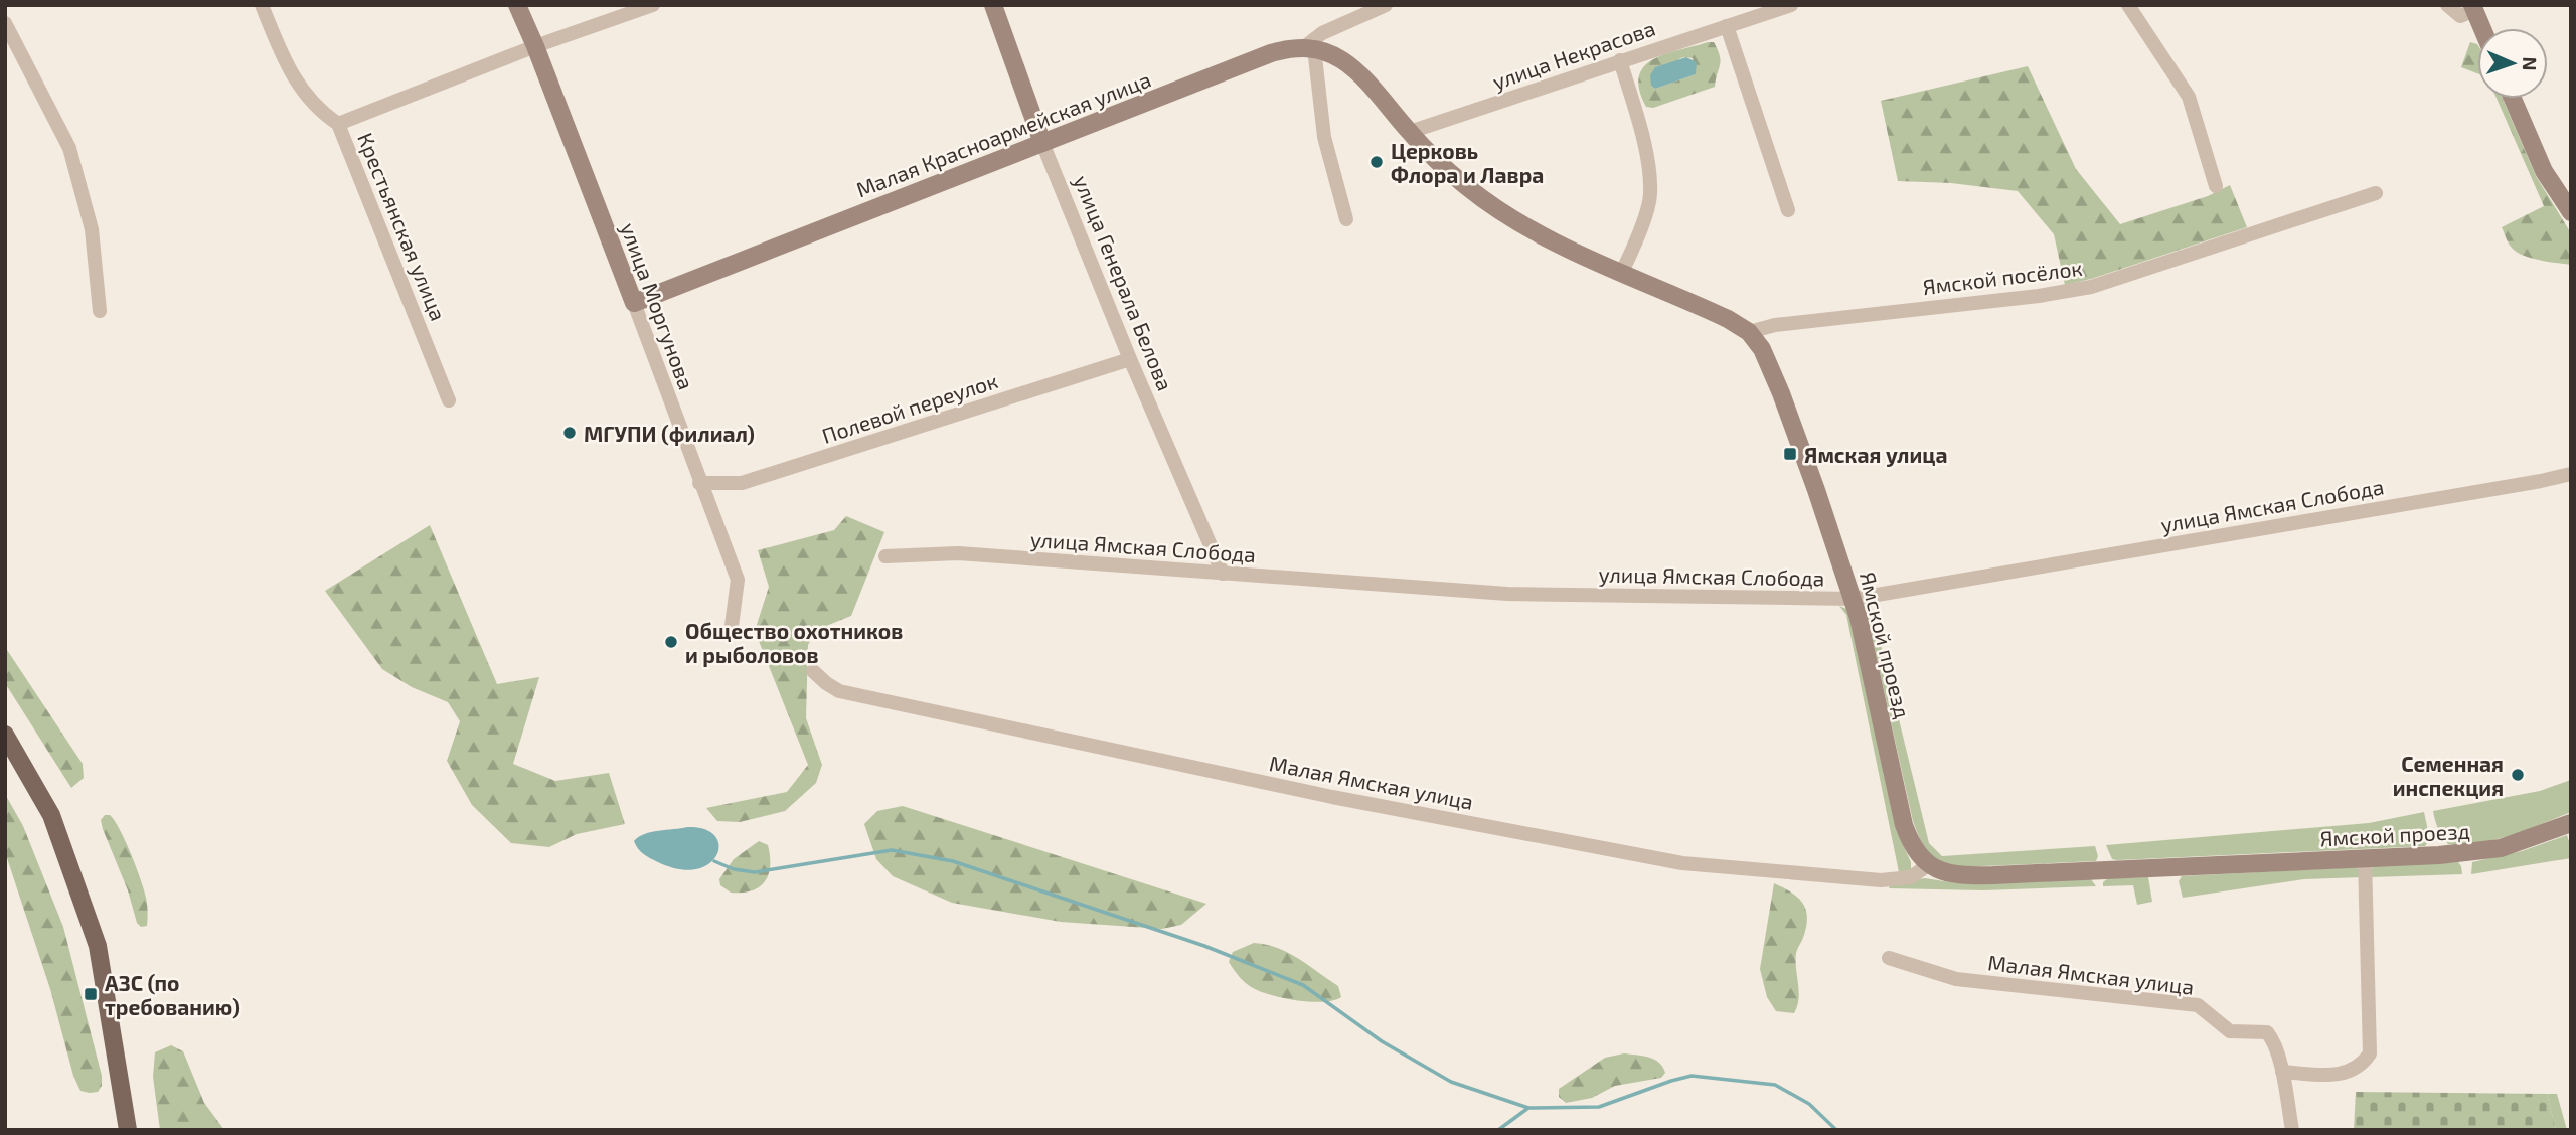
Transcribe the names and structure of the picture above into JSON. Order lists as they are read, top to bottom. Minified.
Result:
{"streets":{"main road":["Малая Красноармейская улица","улица Генерала Белова","улица Моргунова","Ямской проезд"],"street":["улица Некрасова","Крестьянская улица","Ямской посёлок","Полевой переулок","улица Ямская Слобода","Малая Ямская улица"]},"crossings":[["улица Некрасова","Ямской проезд"],["Малая Красноармейская улица","улица Генерала Белова"],["Малая Красноармейская улица","улица Моргунова"],["Малая Красноармейская улица","Ямской проезд"],["Ямской посёлок","Ямской проезд"],["улица Генерала Белова","Полевой переулок"],["улица Генерала Белова","улица Ямская Слобода"],["улица Моргунова","Полевой переулок"],["улица Ямская Слобода","Ямской проезд"],["Ямской проезд","Малая Ямская улица"]],"places":{"other":["Церковь Флора и Лавра","МГУПИ (филиал)","Общество охотников и рыболовов","Семенная инспекция"],"transit":["Ямская улица","АЗС (по требованию)"]},"north":"right"}
